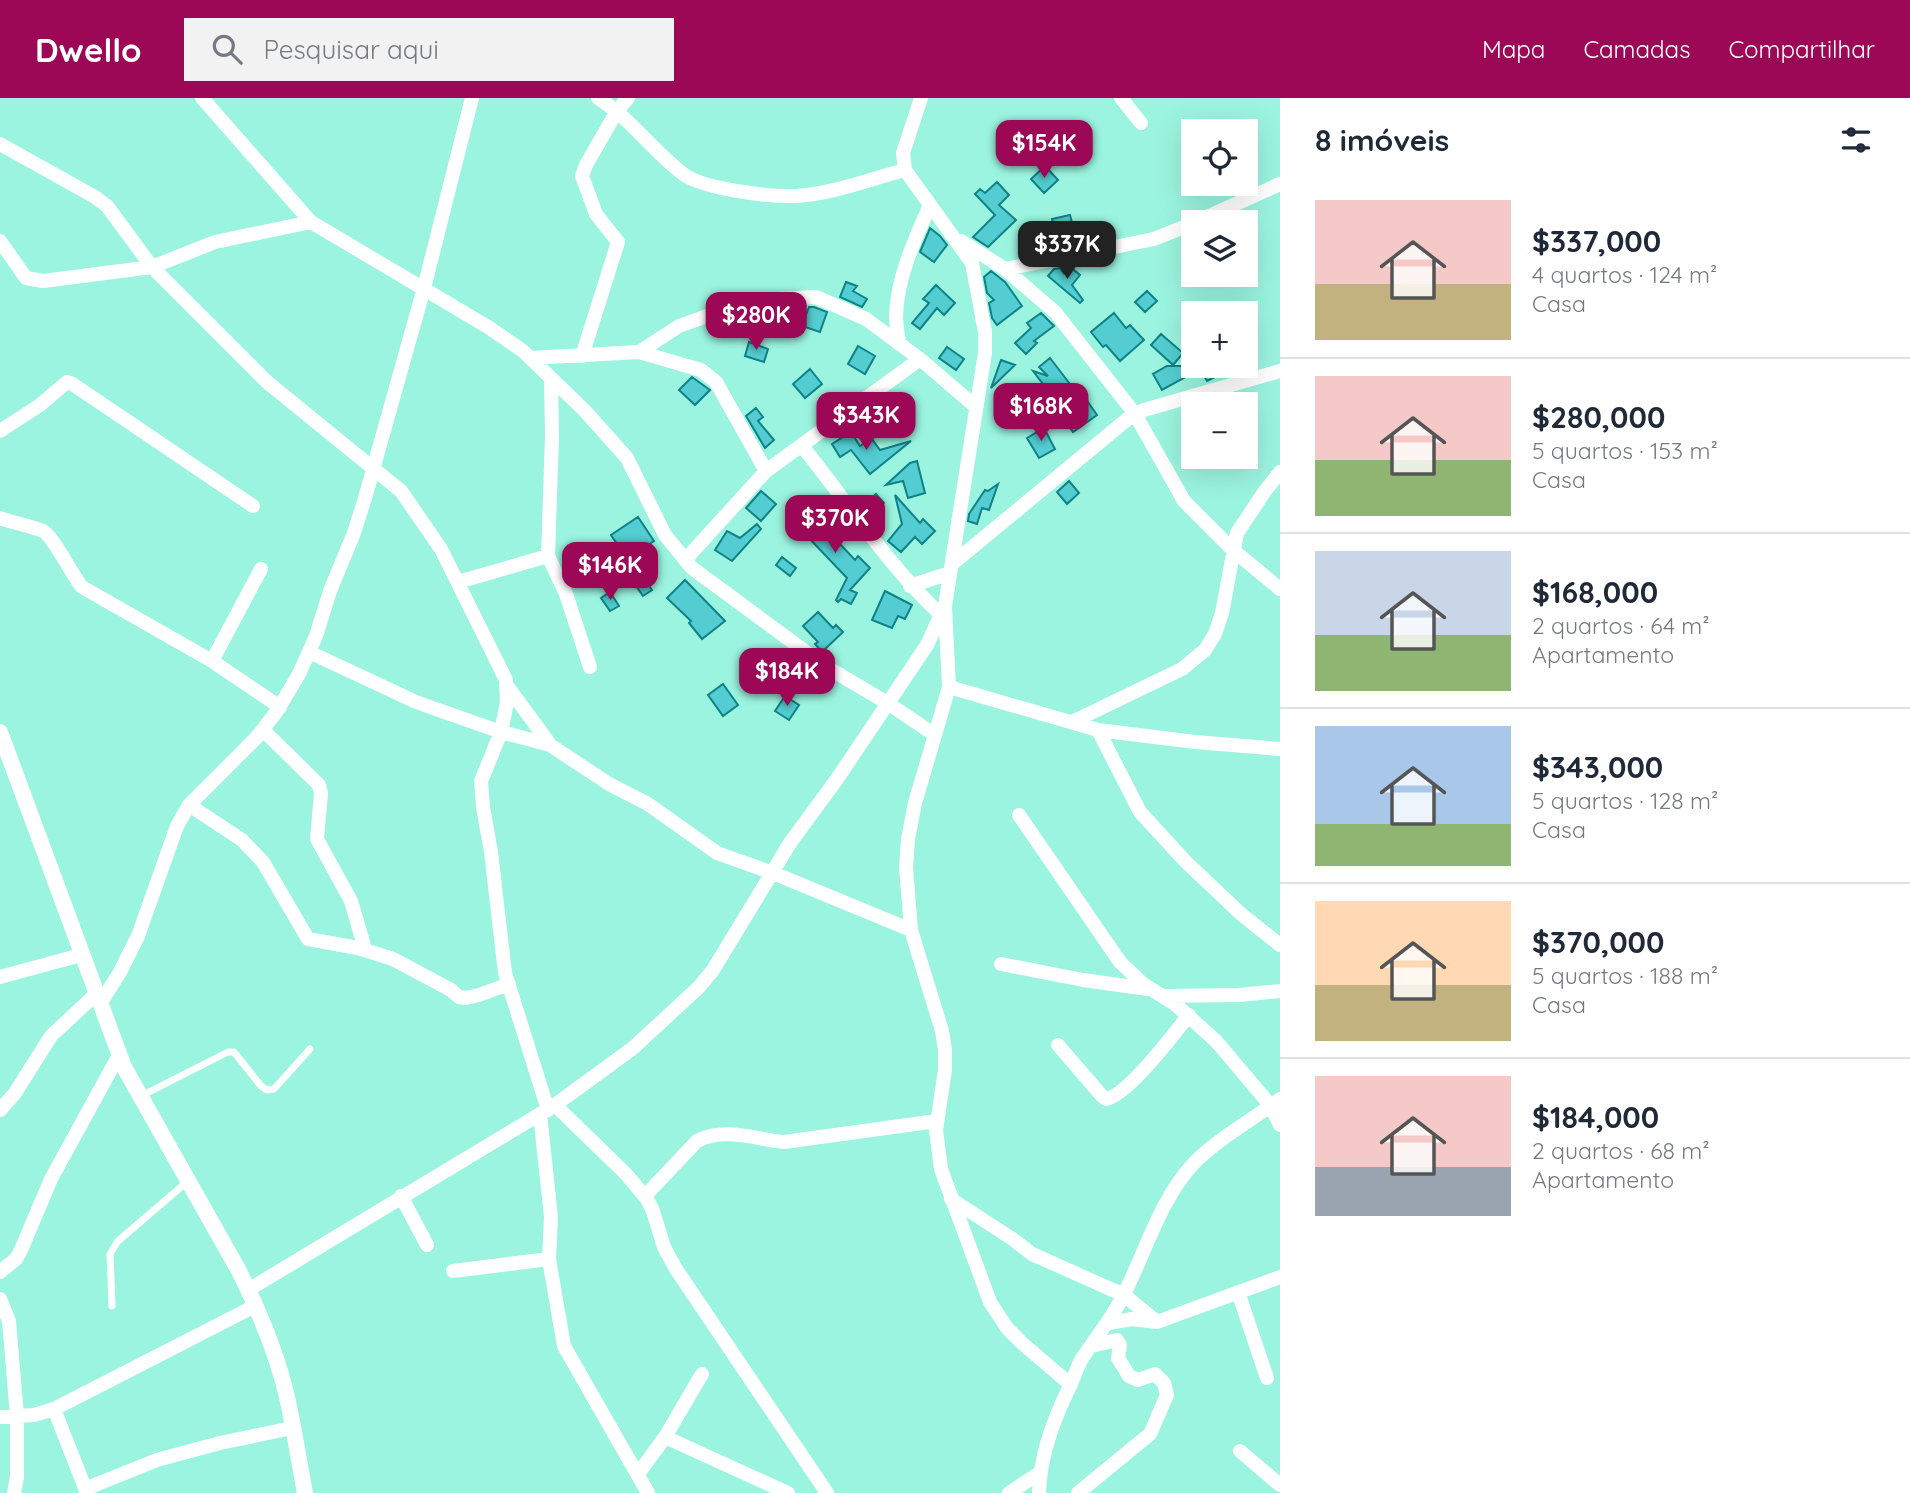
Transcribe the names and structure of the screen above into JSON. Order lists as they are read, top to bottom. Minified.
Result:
{"page":{"header":"Dwello","search":"Pesquisar aqui","nav":["Mapa","Camadas","Compartilhar"],"heading":"8 imóveis","map_buttons":["+","−"],"price":["$154K","$337K","$280K","$168K","$343K","$370K","$146K","$184K"],"list":[{"name":"$337,000","note":"4 quartos · 124 m² · Casa"},{"name":"$280,000","note":"5 quartos · 153 m² · Casa"},{"name":"$168,000","note":"2 quartos · 64 m² · Apartamento"},{"name":"$343,000","note":"5 quartos · 128 m² · Casa"},{"name":"$370,000","note":"5 quartos · 188 m² · Casa"},{"name":"$184,000","note":"2 quartos · 68 m² · Apartamento"}]}}
